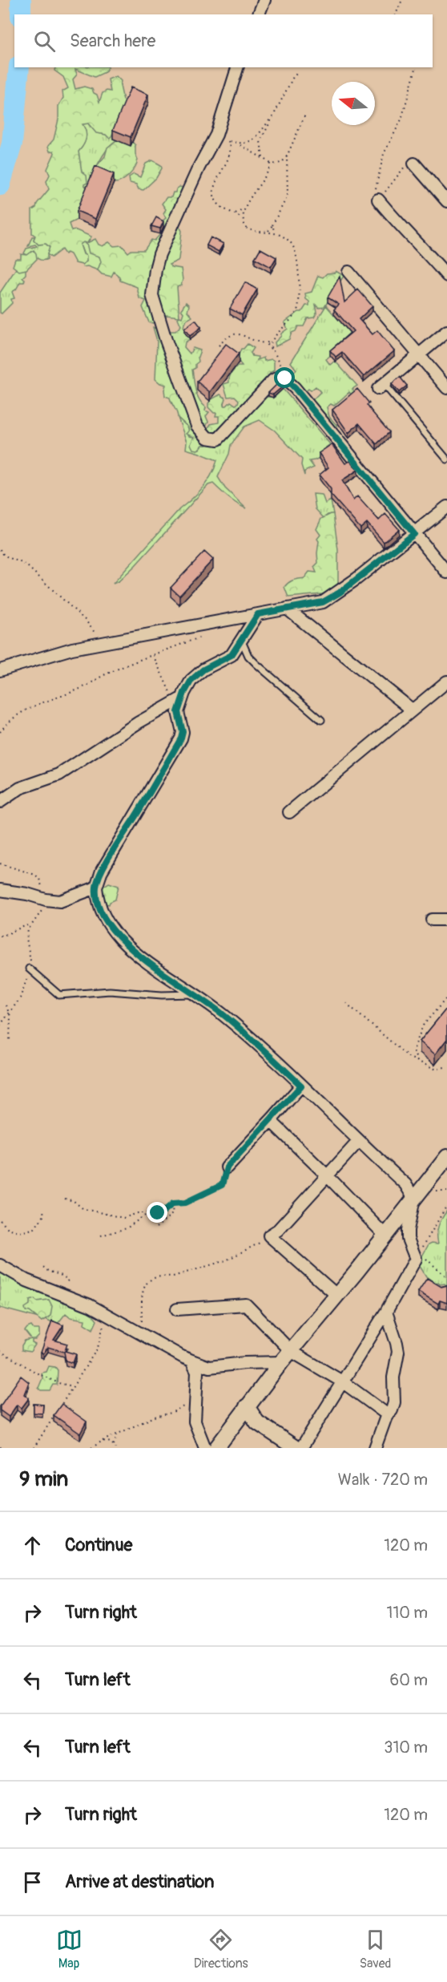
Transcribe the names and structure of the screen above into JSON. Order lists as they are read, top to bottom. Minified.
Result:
{"north":"left","page":{"search":"Search here","heading":["9 min","Walk · 720 m"],"list":[["Continue","120 m"],["Turn right","110 m"],["Turn left","60 m"],["Turn left","310 m"],["Turn right","120 m"],"Arrive at destination"],"nav":["Map","Directions","Saved"]}}
